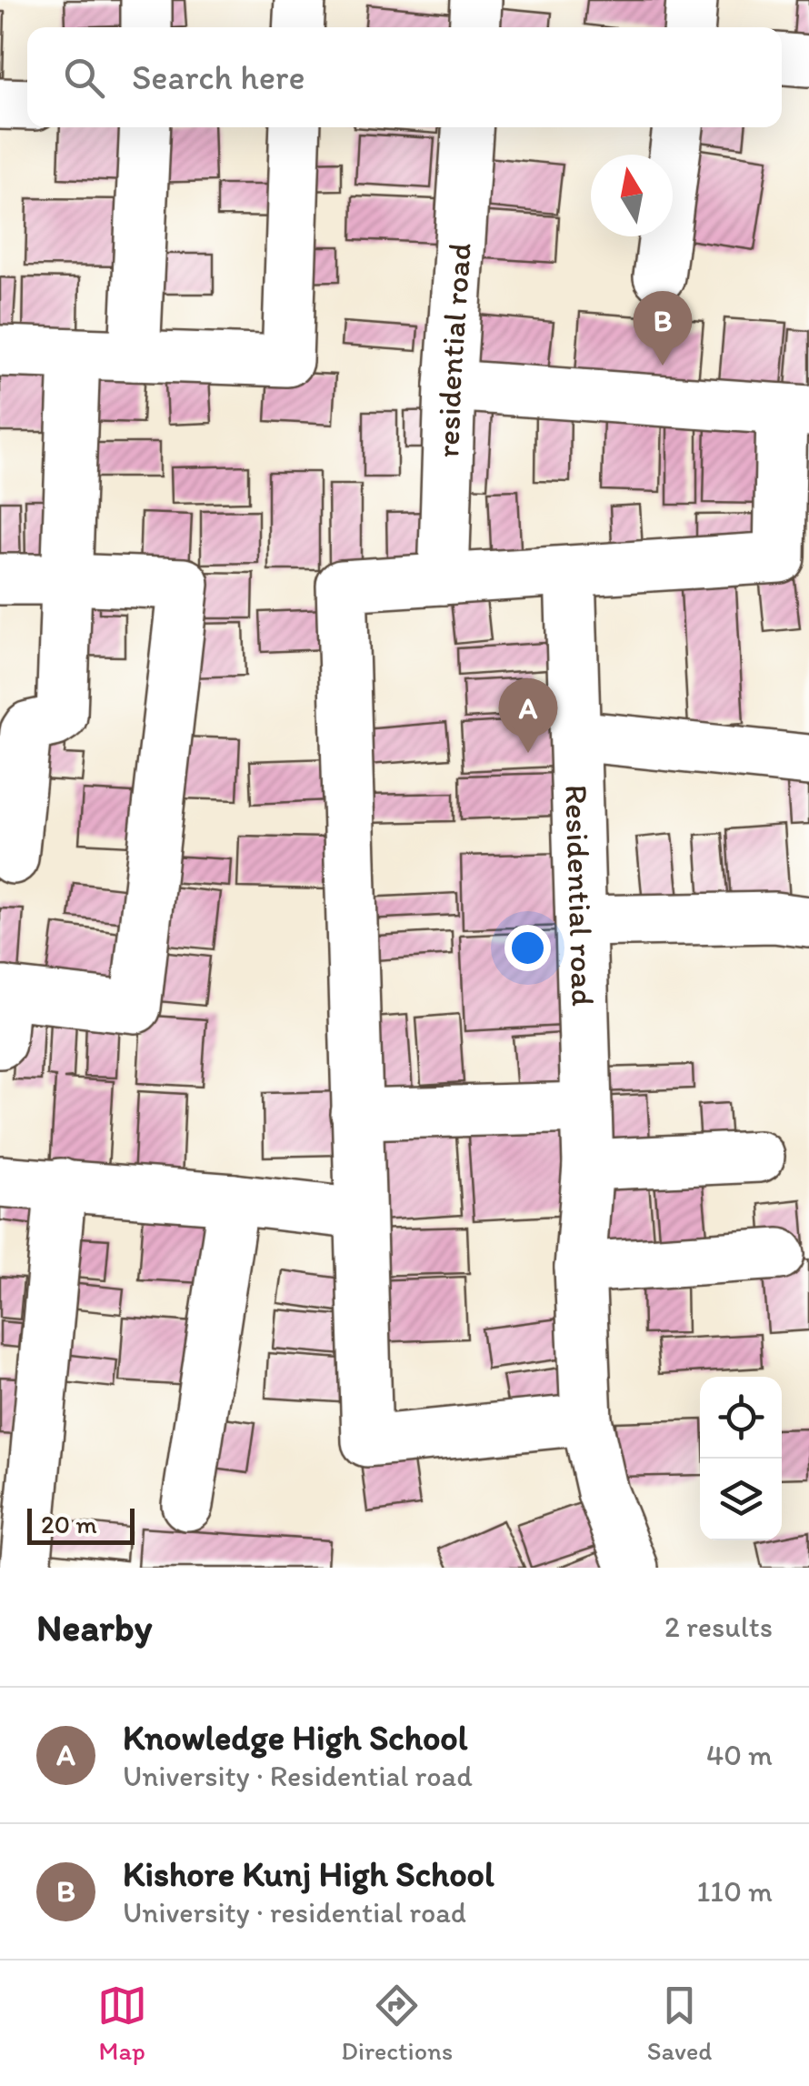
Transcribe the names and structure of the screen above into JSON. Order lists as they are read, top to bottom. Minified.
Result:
{"streets":{"street":["residential road","Residential road"]},"scale_bar":"20 m","north":"top","page":{"search":"Search here","pins":["B","A"],"scale":"20 m","heading":["Nearby","2 results"],"list":[{"mark":"A","name":"Knowledge High School","note":"University · Residential road","value":"40 m"},{"mark":"B","name":"Kishore Kunj High School","note":"University · residential road","value":"110 m"}],"nav":["Map","Directions","Saved"]}}
